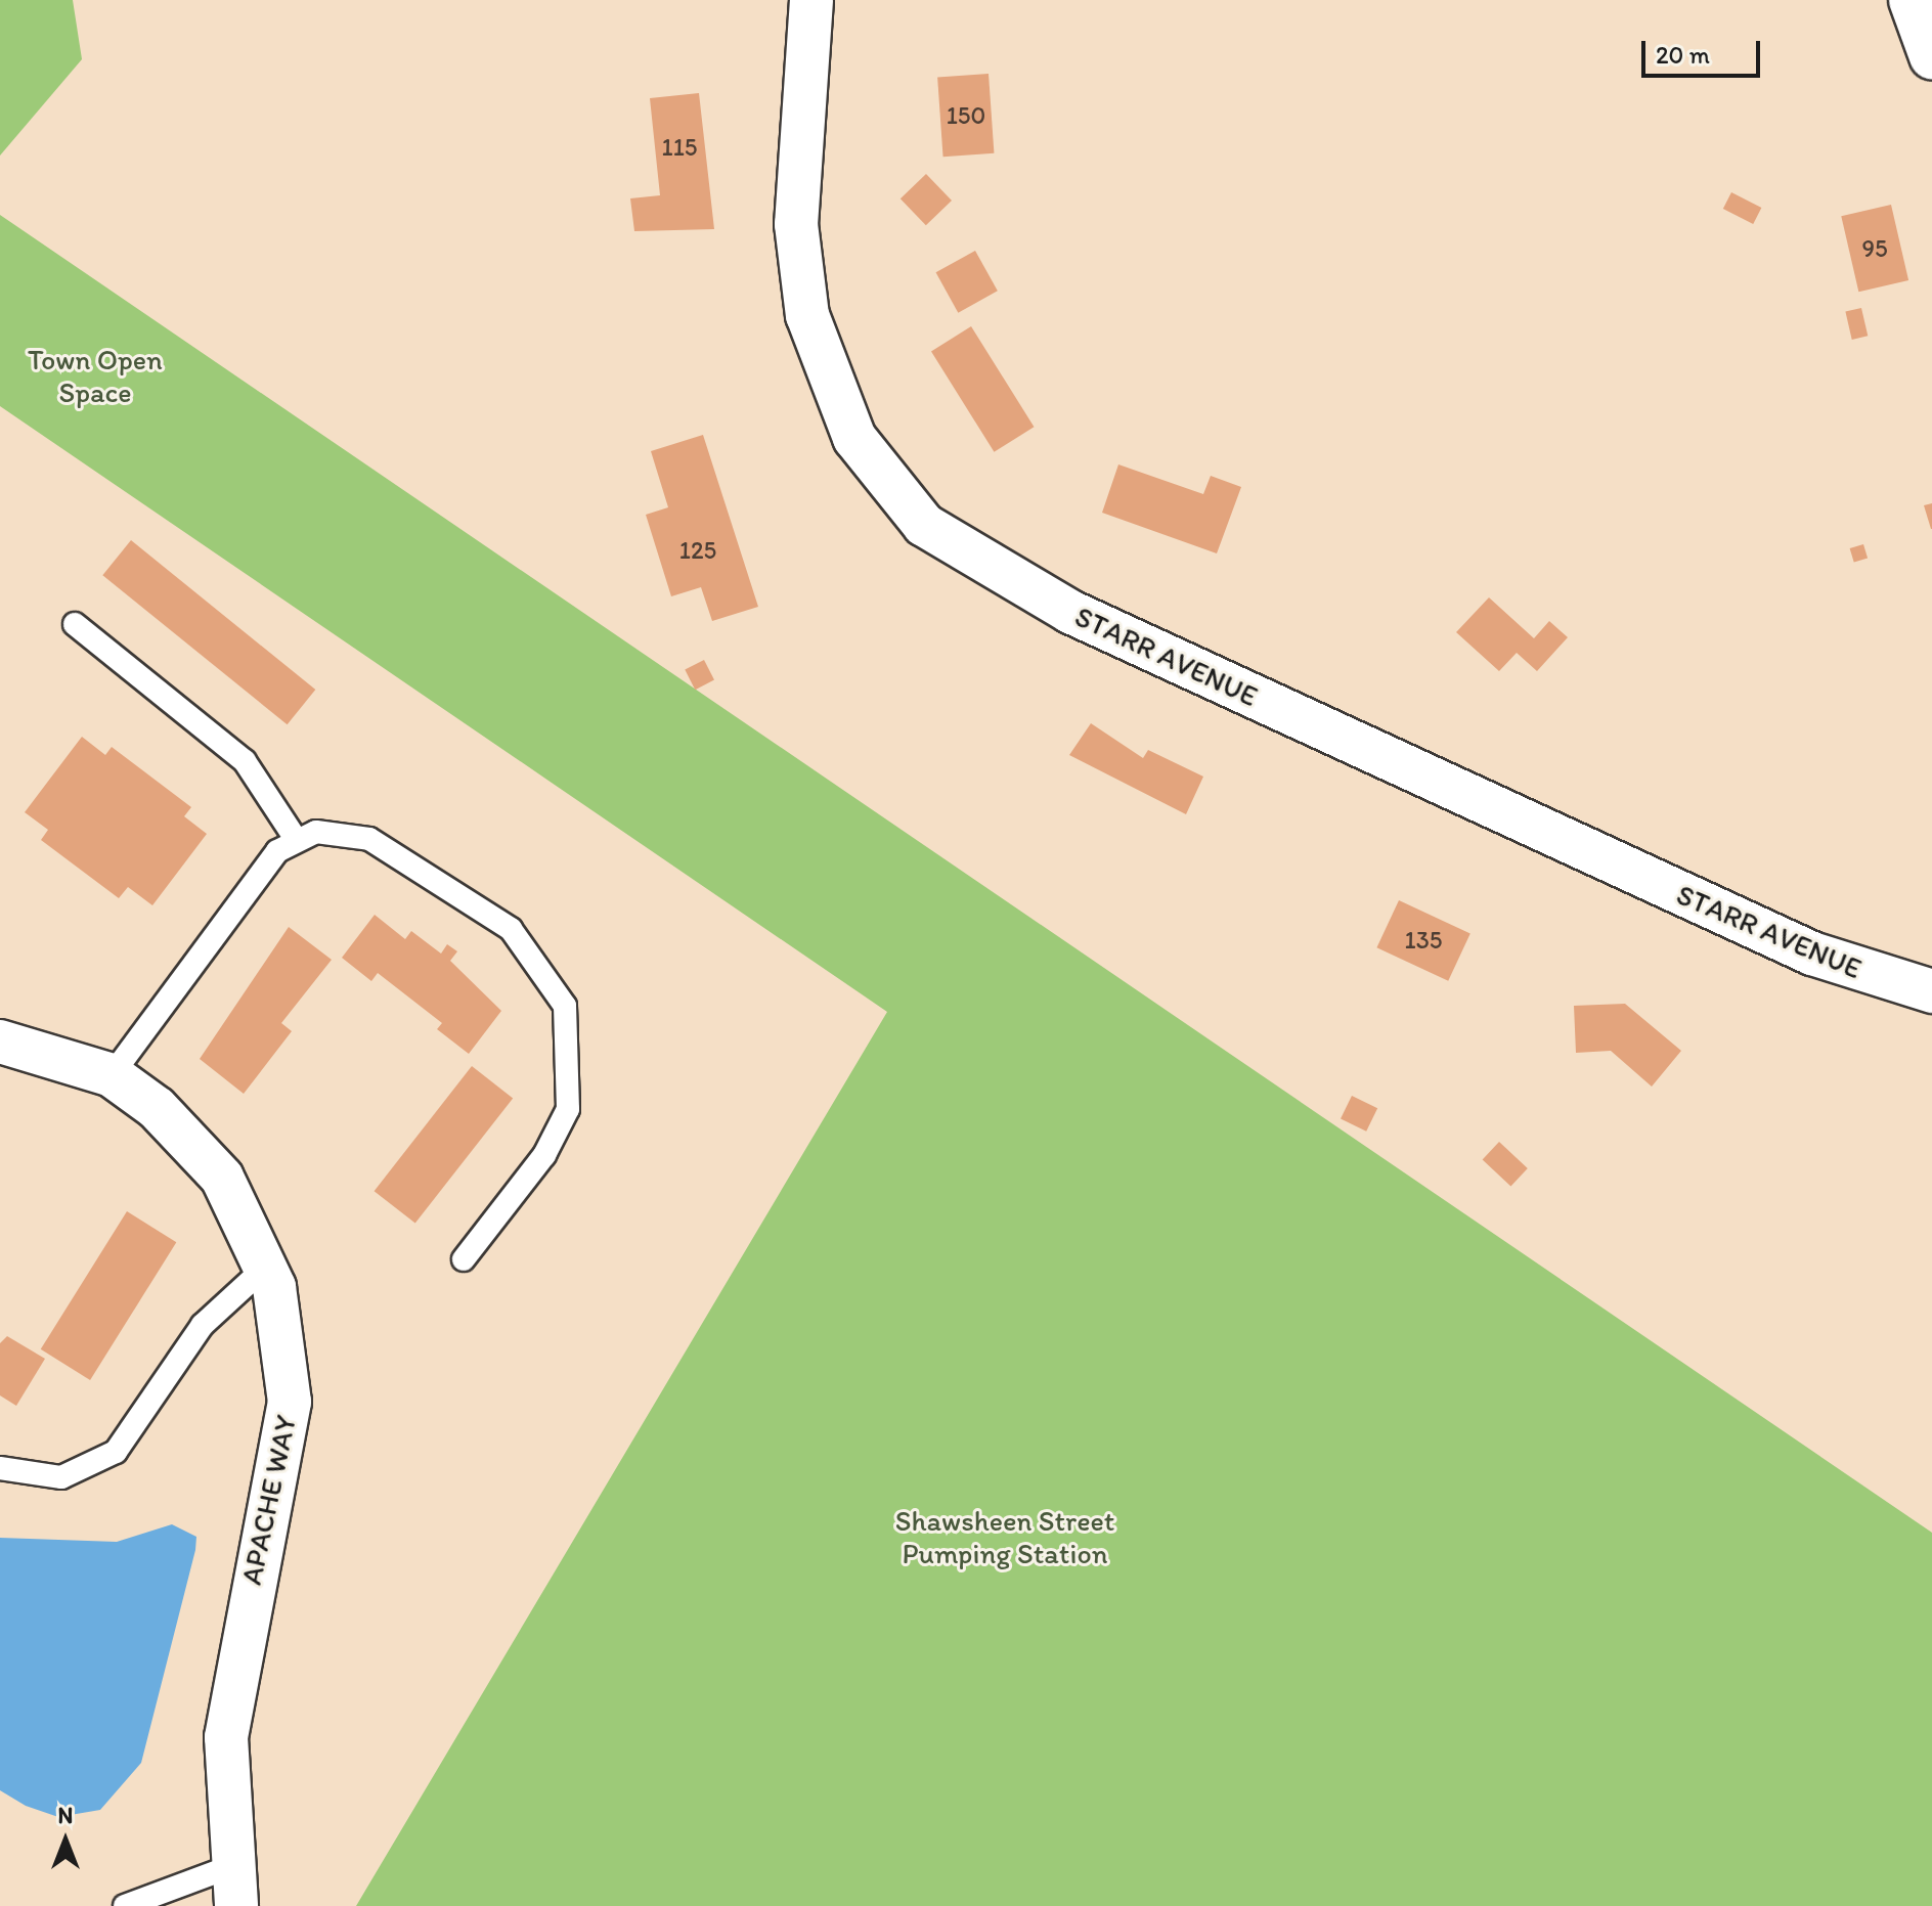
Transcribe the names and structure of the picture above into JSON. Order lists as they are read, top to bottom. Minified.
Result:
{"streets":{"street":["STARR AVENUE","APACHE WAY"]},"parks":["Town Open Space","Shawsheen Street Pumping Station"],"house_numbers":["150","115","95","125","135"],"scale_bar":"20 m","north":"top"}
